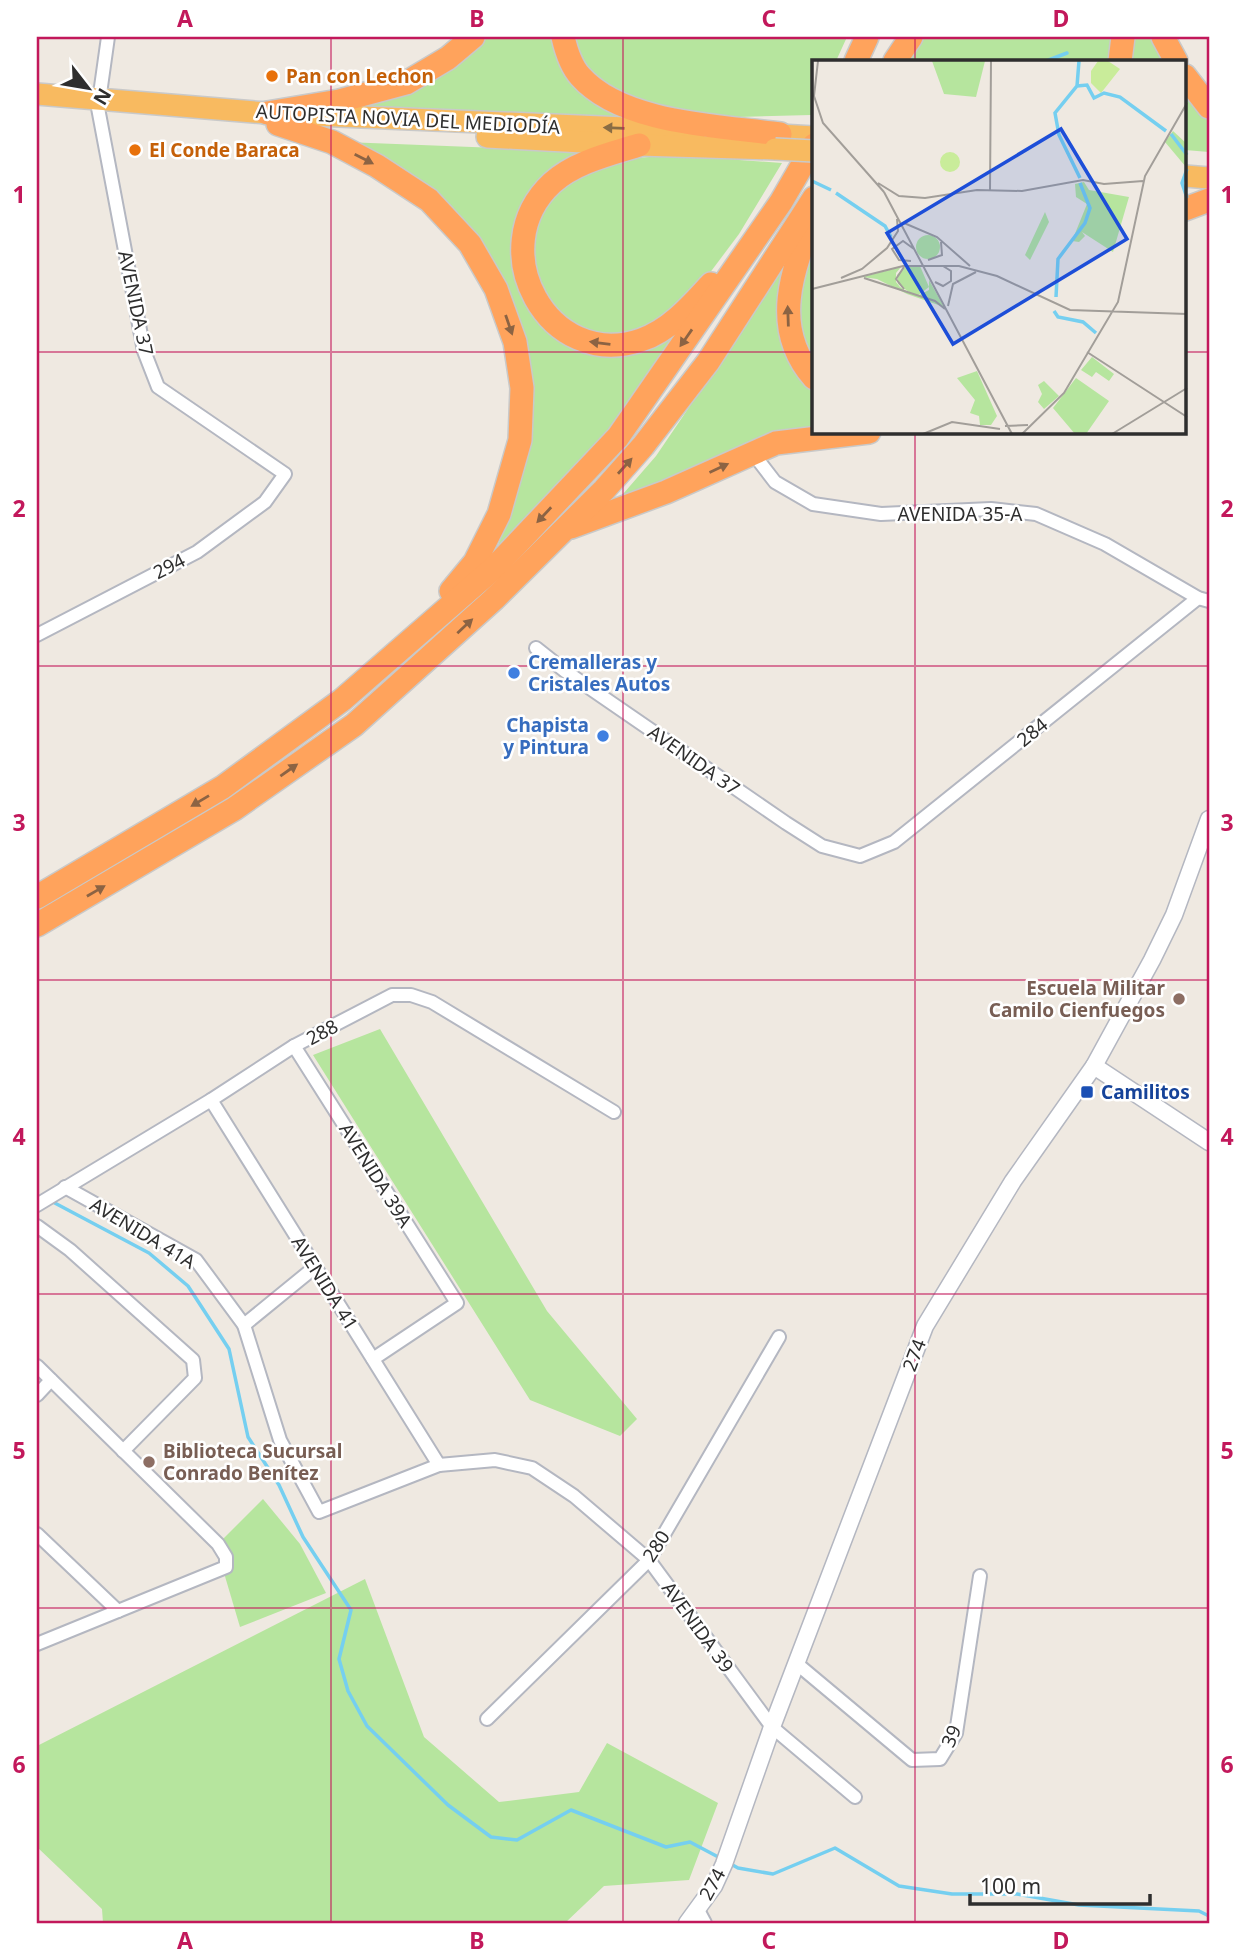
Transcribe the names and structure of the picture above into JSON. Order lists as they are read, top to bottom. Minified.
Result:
{"streets":{"highway":["AUTOPISTA NOVIA DEL MEDIODÍA"],"street":["AVENIDA 37","AVENIDA 35-A","294","284","288","AVENIDA 39A","AVENIDA 41A","AVENIDA 41","274","280","AVENIDA 39","39"]},"crossings":[["AUTOPISTA NOVIA DEL MEDIODÍA","AVENIDA 37"],["AVENIDA 37","294"],["AVENIDA 37","284"],["AVENIDA 35-A","284"],["288","AVENIDA 39A"],["288","AVENIDA 41A"],["288","AVENIDA 41"],["AVENIDA 39A","AVENIDA 41"],["AVENIDA 41A","AVENIDA 41"],["AVENIDA 41A","AVENIDA 39"],["AVENIDA 41","AVENIDA 39"],["274","AVENIDA 39"],["274","39"],["280","AVENIDA 39"]],"places":{"other":["Pan con Lechon","El Conde Baraca","Cremalleras y Cristales Autos","Chapista y Pintura","Escuela Militar Camilo Cienfuegos","Biblioteca Sucursal Conrado Benítez"],"transit":["Camilitos"]},"scale_bar":"100 m","north":"bottom right","grid":{"columns":["A","B","C","D"],"rows":["1","2","3","4","5","6"]}}
